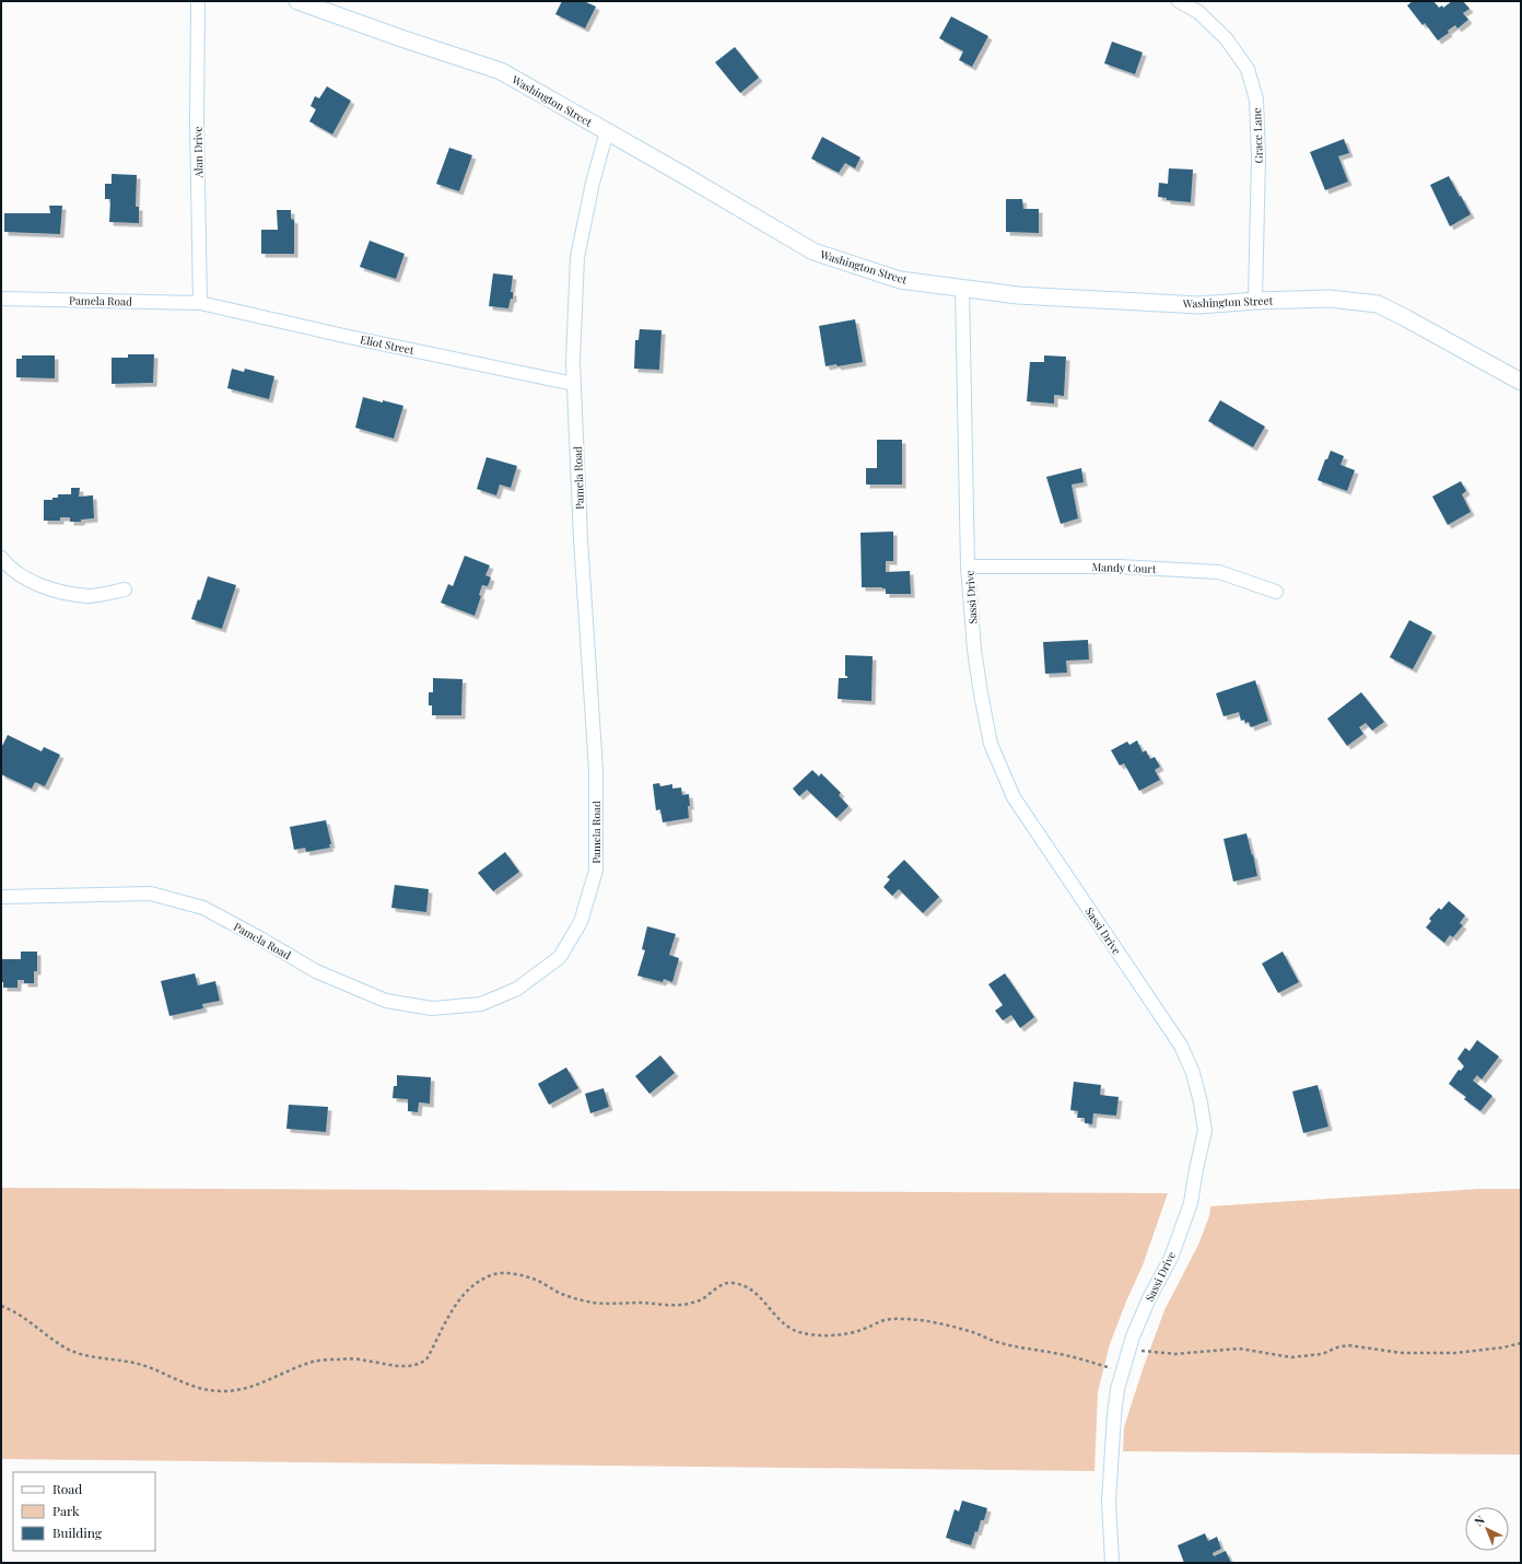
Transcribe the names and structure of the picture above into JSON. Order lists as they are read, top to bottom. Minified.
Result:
{"streets":{"street":["Washington Street","Grace Lane","Alan Drive","Pamela Road","Eliot Street","Mandy Court","Sassi Drive"]},"crossings":[["Washington Street","Grace Lane"],["Washington Street","Pamela Road"],["Washington Street","Sassi Drive"],["Alan Drive","Pamela Road"],["Alan Drive","Eliot Street"],["Pamela Road","Eliot Street"],["Mandy Court","Sassi Drive"]],"legend":["Road","Park","Building"],"north":"top left"}
